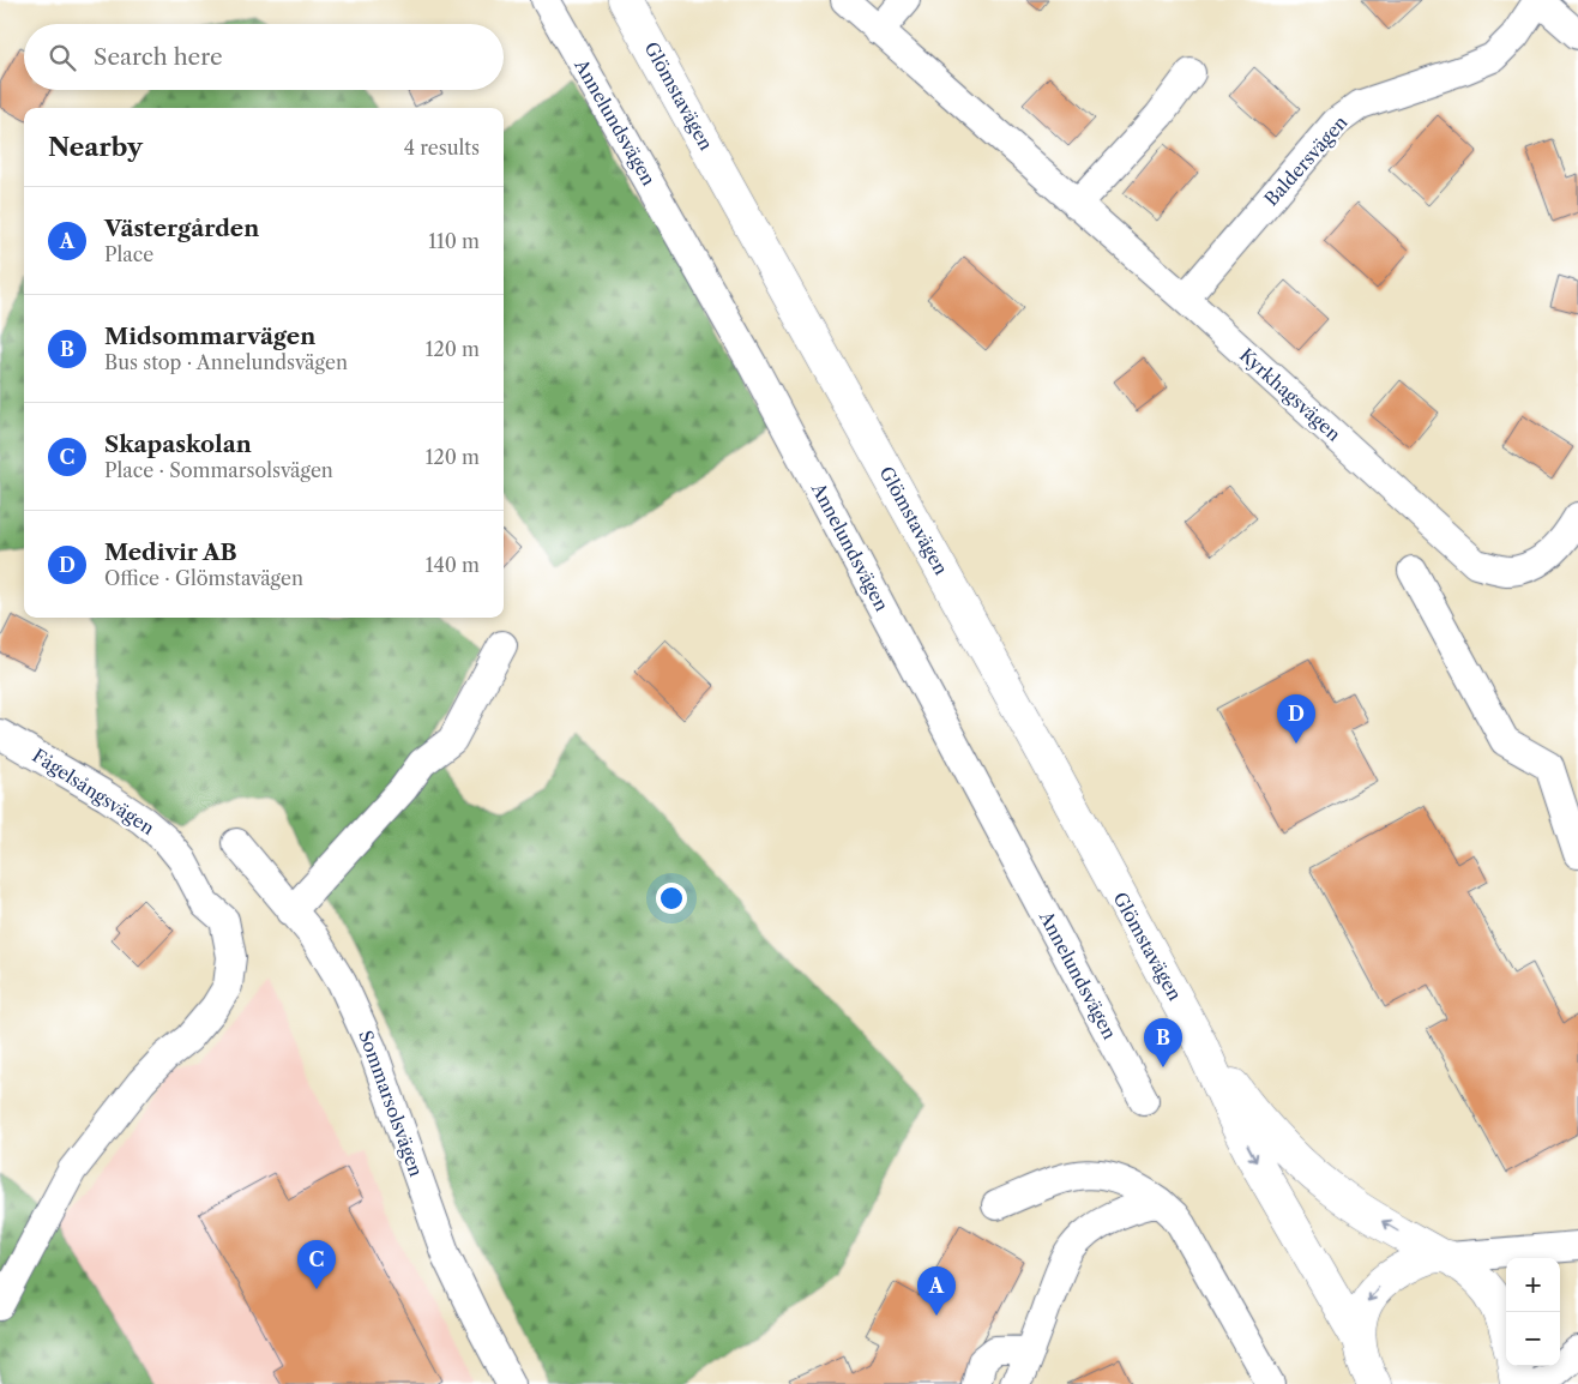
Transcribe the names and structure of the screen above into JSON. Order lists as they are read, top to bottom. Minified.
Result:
{"streets":{"main road":["Glömstavägen"],"street":["Annelundsvägen","Baldersvägen","Kyrkhagsvägen","Fågelsångsvägen","Sommarsolsvägen"]},"crossings":[["Baldersvägen","Kyrkhagsvägen"]],"page":{"search":"Search here","heading":["Nearby","4 results"],"list":[{"mark":"A","name":"Västergården","note":"Place","value":"110 m"},{"mark":"B","name":"Midsommarvägen","note":"Bus stop · Annelundsvägen","value":"120 m"},{"mark":"C","name":"Skapaskolan","note":"Place · Sommarsolsvägen","value":"120 m"},{"mark":"D","name":"Medivir AB","note":"Office · Glömstavägen","value":"140 m"}],"pins":["D","B","C","A"],"map_buttons":["+","−"]}}
